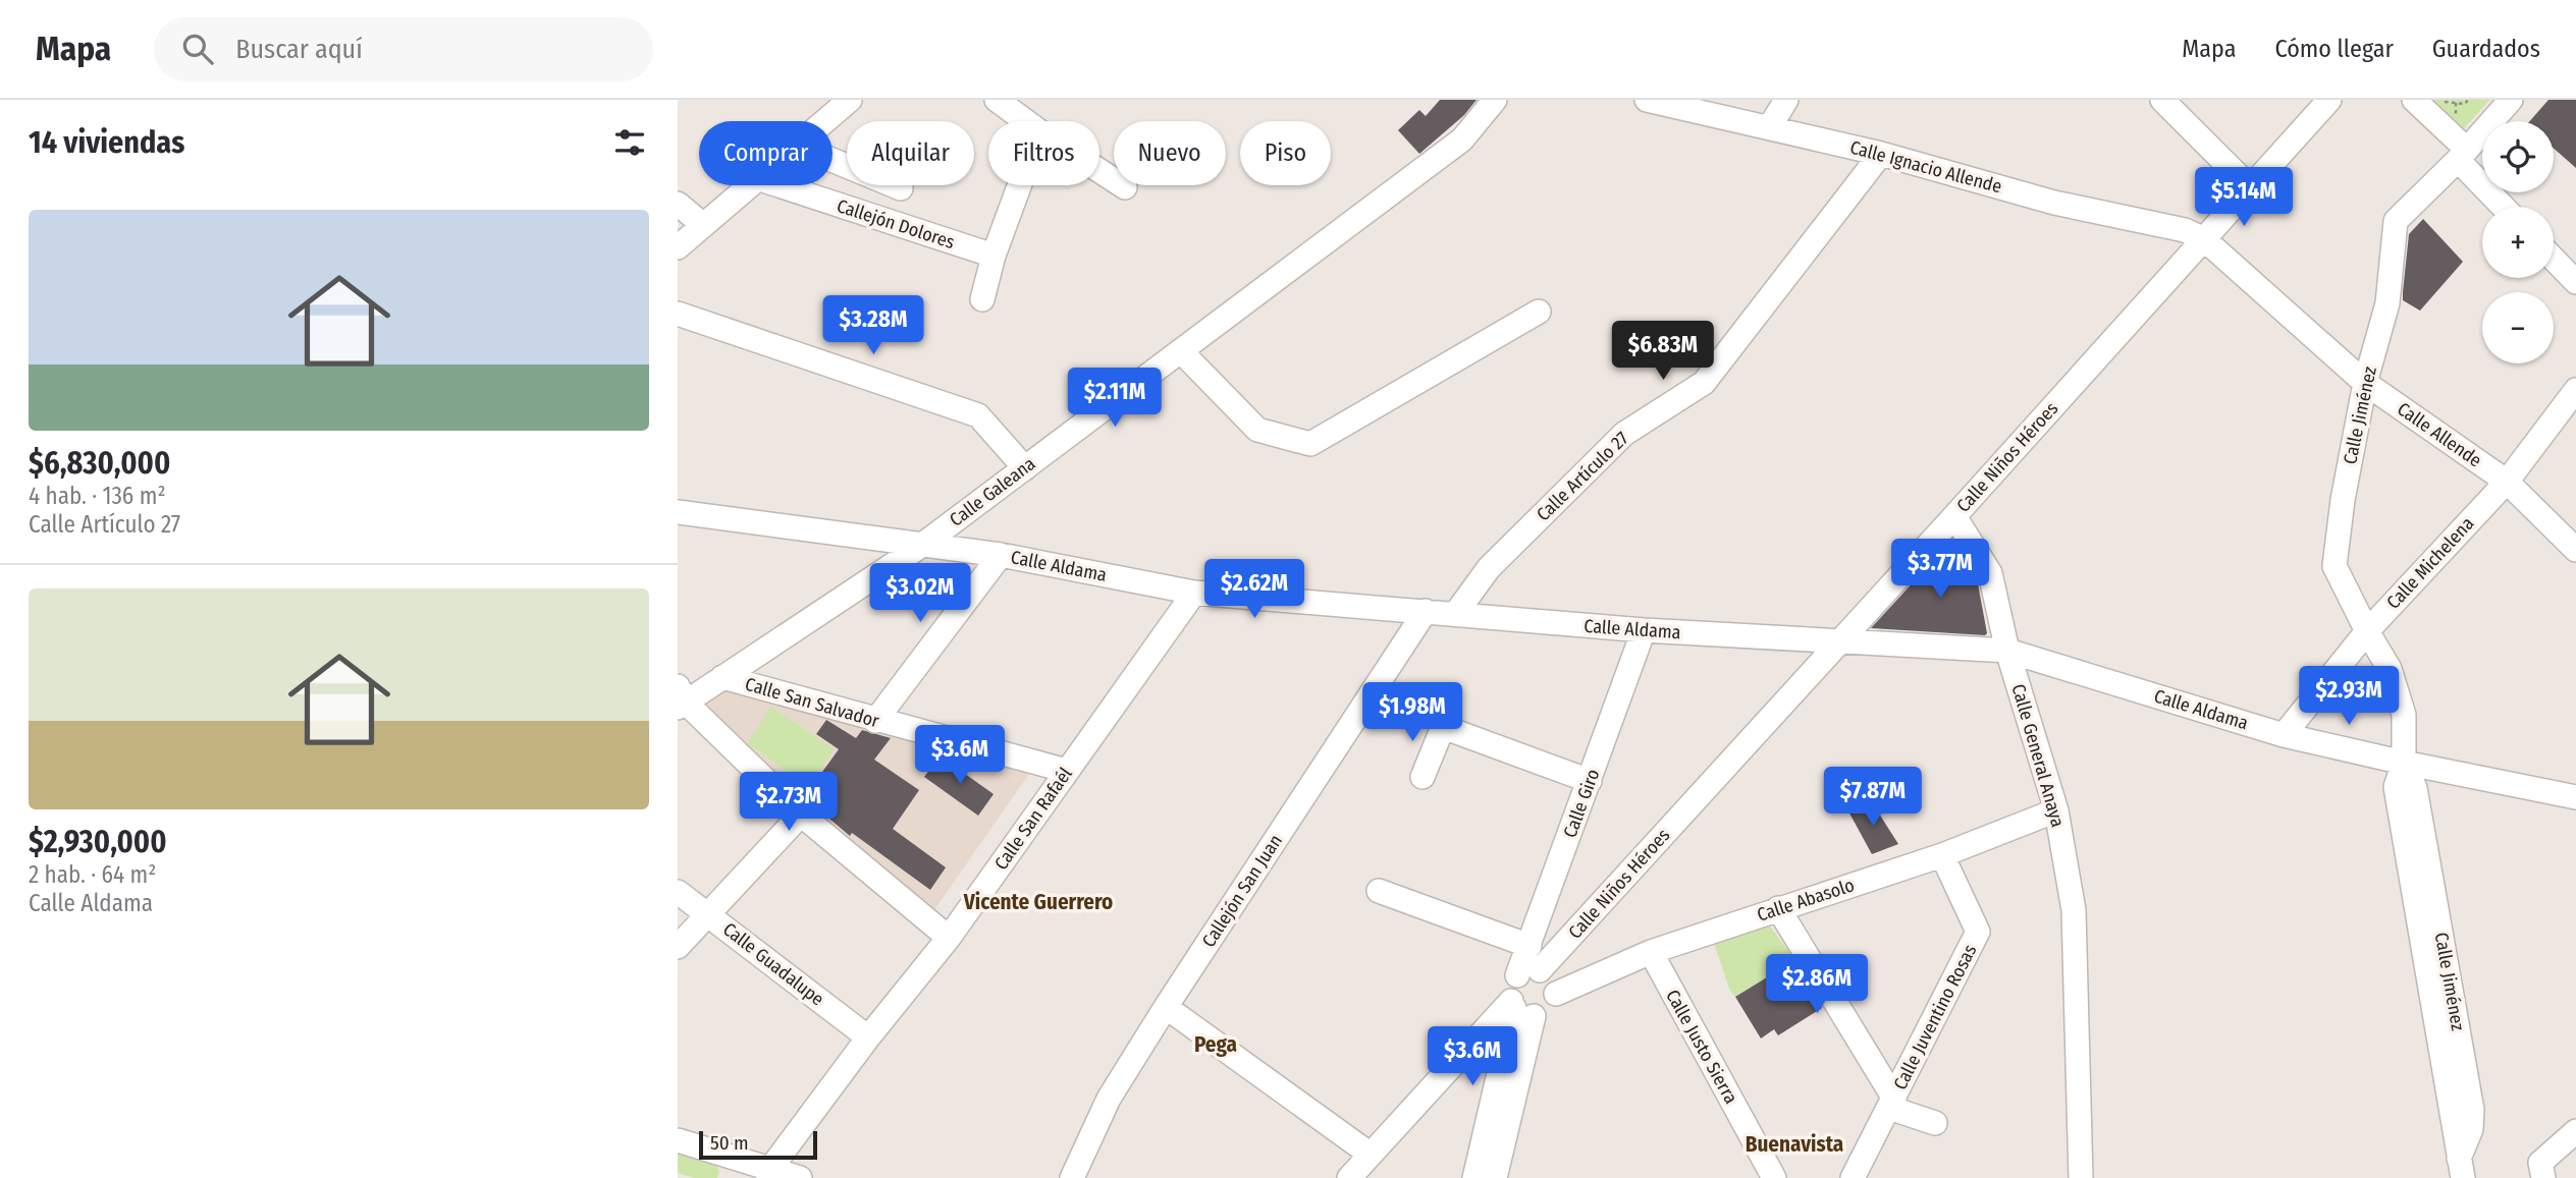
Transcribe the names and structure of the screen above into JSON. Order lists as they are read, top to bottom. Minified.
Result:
{"streets":{"street":["Calle Ignacio Allende","Callejón Dolores","Calle Jiménez","Calle Allende","Calle Niños Héroes","Calle Artículo 27","Calle Galeana","Calle Michelena","Calle Aldama","Calle San Salvador","Calle General Anaya","Calle Giro","Calle San Rafaél","Callejón San Juan","Calle Abasolo","Calle Guadalupe","Calle Juventino Rosas","Calle Justo Sierra"]},"crossings":[["Calle Ignacio Allende","Calle Allende"],["Calle Ignacio Allende","Calle Niños Héroes"],["Calle Ignacio Allende","Calle Artículo 27"],["Calle Jiménez","Calle Allende"],["Calle Jiménez","Calle Michelena"],["Calle Jiménez","Calle Aldama"],["Calle Allende","Calle Niños Héroes"],["Calle Allende","Calle Michelena"],["Calle Niños Héroes","Calle Aldama"],["Calle Niños Héroes","Calle General Anaya"],["Calle Niños Héroes","Calle Giro"],["Calle Niños Héroes","Calle Abasolo"],["Calle Artículo 27","Calle Aldama"],["Calle Galeana","Calle Aldama"],["Calle Galeana","Calle San Salvador"],["Calle Michelena","Calle Aldama"],["Calle Aldama","Calle General Anaya"],["Calle Aldama","Calle Giro"],["Calle Aldama","Calle San Rafaél"],["Calle Aldama","Callejón San Juan"],["Calle San Salvador","Calle San Rafaél"],["Calle General Anaya","Calle Abasolo"],["Calle Giro","Calle Abasolo"],["Calle San Rafaél","Calle Guadalupe"],["Calle Abasolo","Calle Juventino Rosas"],["Calle Abasolo","Calle Justo Sierra"]],"districts":["Vicente Guerrero","Pega","Buenavista"],"scale_bar":"50 m","page":{"header":"Mapa","search":"Buscar aquí","nav":["Mapa","Cómo llegar","Guardados"],"heading":"14 viviendas","map_buttons":["+","−"],"chip":["Comprar","Alquilar","Filtros","Nuevo","Piso"],"price":["$5.14M","$3.28M","$6.83M","$2.11M","$3.77M","$2.62M","$3.02M","$2.93M","$1.98M","$3.6M","$7.87M","$2.73M","$2.86M","$3.6M"],"list":[{"name":"$6,830,000","note":"4 hab. · 136 m² · Calle Artículo 27"},{"name":"$2,930,000","note":"2 hab. · 64 m² · Calle Aldama"}],"scale":"50 m"}}
